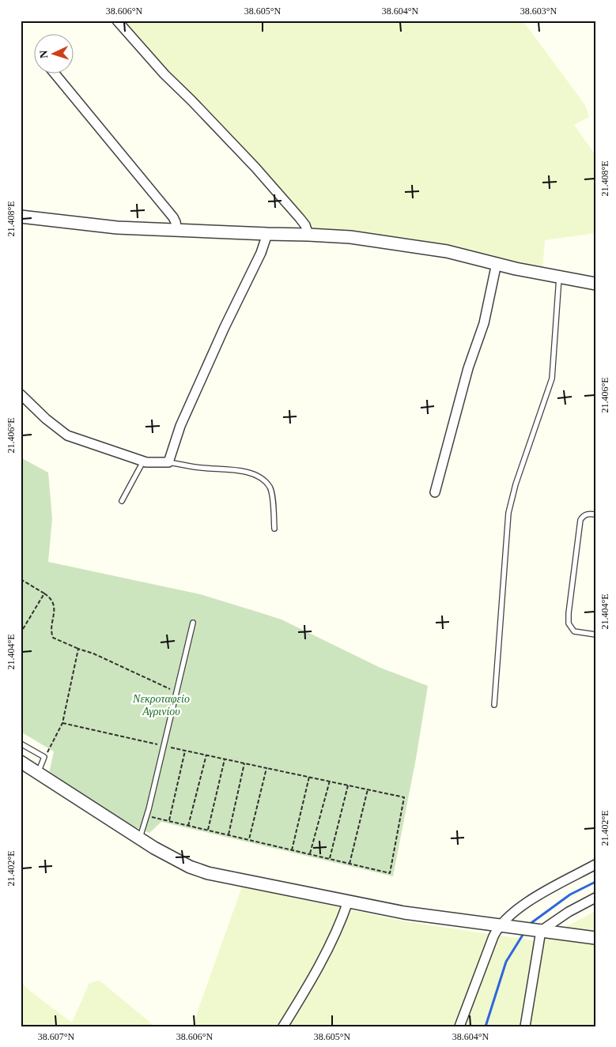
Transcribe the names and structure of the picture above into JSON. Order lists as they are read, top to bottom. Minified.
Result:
{"parks":["Νεκροταφείο Αγρινίου"],"north":"left","coordinates":["38.606°N","38.605°N","38.604°N","38.603°N","21.408°E","21.406°E","21.404°E","21.402°E","38.607°N"]}
